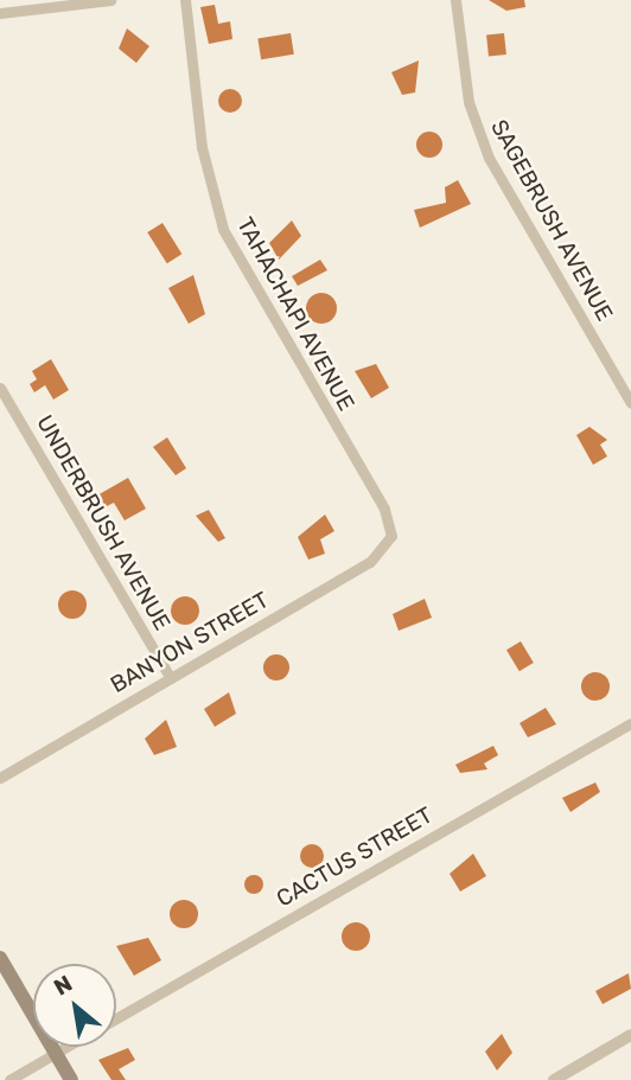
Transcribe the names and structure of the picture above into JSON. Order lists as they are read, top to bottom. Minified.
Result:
{"streets":{"street":["SAGEBRUSH AVENUE","TAHACHAPI AVENUE","UNDERBRUSH AVENUE","BANYON STREET","CACTUS STREET"]},"crossings":[["TAHACHAPI AVENUE","BANYON STREET"],["UNDERBRUSH AVENUE","BANYON STREET"]],"north":"top left"}
